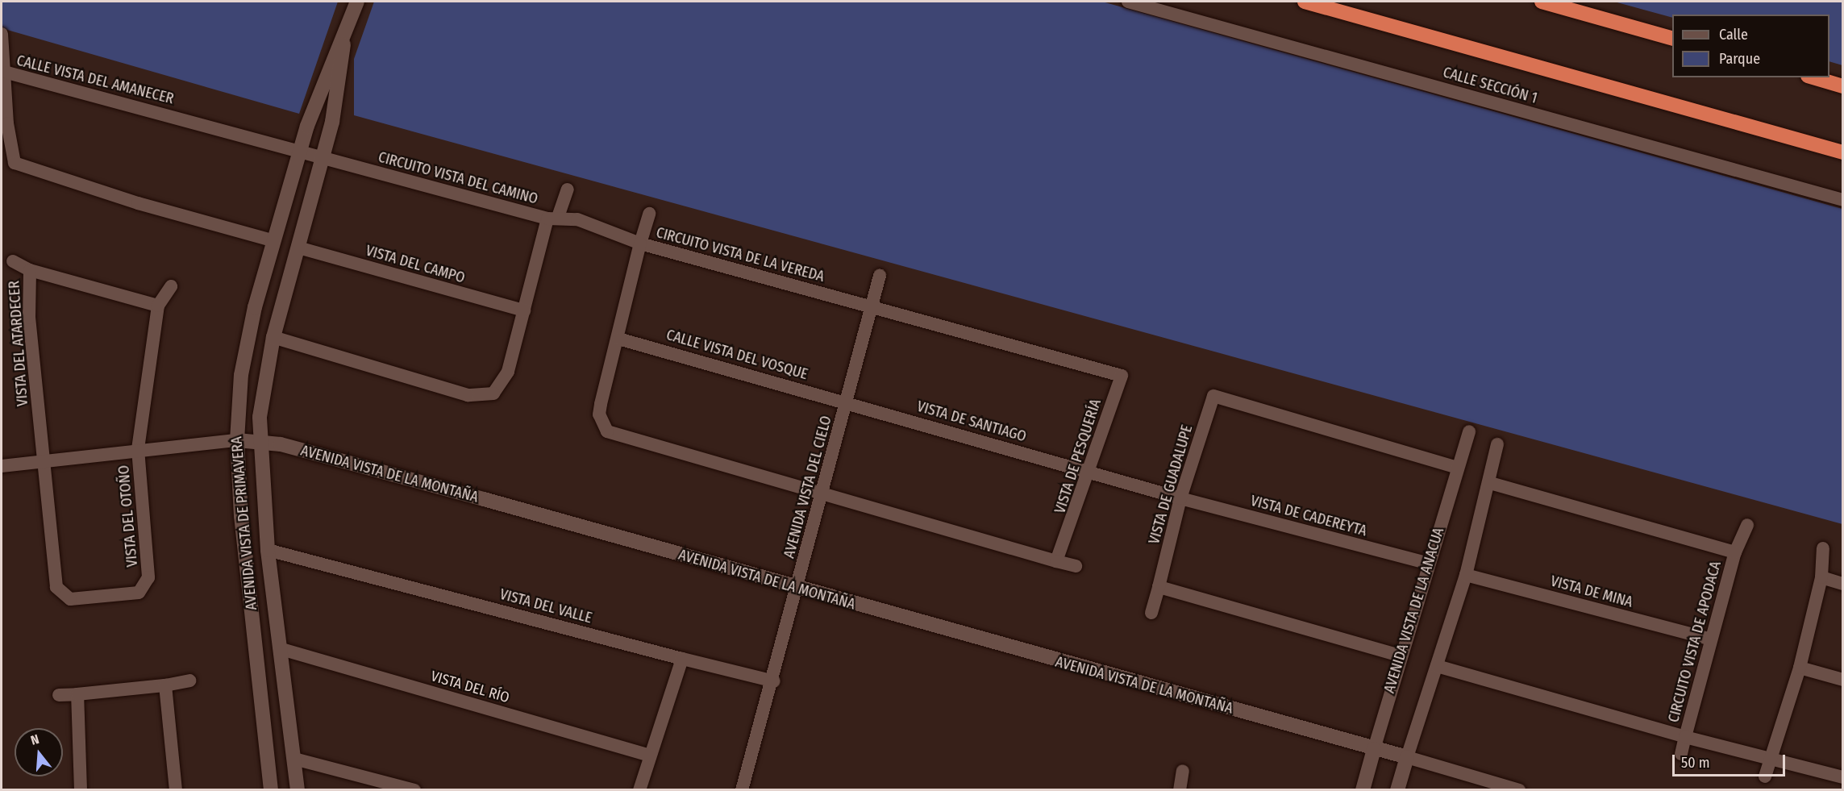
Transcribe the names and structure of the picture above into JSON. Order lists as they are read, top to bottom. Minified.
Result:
{"streets":{"main road":["AVENIDA VISTA DE LA MONTAÑA","AVENIDA VISTA DE PRIMAVERA","AVENIDA VISTA DE LA ANACUA"],"street":["CALLE VISTA DEL AMANECER","CALLE SECCIÓN 1","CIRCUITO VISTA DEL CAMINO","CIRCUITO VISTA DE LA VEREDA","VISTA DEL CAMPO","VISTA DEL ATARDECER","CALLE VISTA DEL VOSQUE","VISTA DE SANTIAGO","VISTA DE PESQUERÍA","VISTA DE GUADALUPE","AVENIDA VISTA DEL CIELO","VISTA DEL OTOÑO","VISTA DE CADEREYTA","VISTA DE MINA","VISTA DEL VALLE","CIRCUITO VISTA DE APODACA","VISTA DEL RÍO"]},"crossings":[["CALLE VISTA DEL AMANECER","CIRCUITO VISTA DEL CAMINO"],["CALLE VISTA DEL AMANECER","AVENIDA VISTA DE PRIMAVERA"],["CIRCUITO VISTA DEL CAMINO","VISTA DEL CAMPO"],["CIRCUITO VISTA DEL CAMINO","AVENIDA VISTA DE PRIMAVERA"],["CIRCUITO VISTA DE LA VEREDA","CALLE VISTA DEL VOSQUE"],["CIRCUITO VISTA DE LA VEREDA","VISTA DE PESQUERÍA"],["CIRCUITO VISTA DE LA VEREDA","AVENIDA VISTA DEL CIELO"],["VISTA DEL CAMPO","AVENIDA VISTA DE PRIMAVERA"],["VISTA DEL ATARDECER","AVENIDA VISTA DE LA MONTAÑA"],["VISTA DEL ATARDECER","VISTA DEL OTOÑO"],["CALLE VISTA DEL VOSQUE","VISTA DE SANTIAGO"],["CALLE VISTA DEL VOSQUE","AVENIDA VISTA DEL CIELO"],["VISTA DE SANTIAGO","VISTA DE PESQUERÍA"],["VISTA DE SANTIAGO","VISTA DE GUADALUPE"],["VISTA DE SANTIAGO","AVENIDA VISTA DEL CIELO"],["VISTA DE SANTIAGO","VISTA DE CADEREYTA"],["VISTA DE PESQUERÍA","AVENIDA VISTA DEL CIELO"],["AVENIDA VISTA DE LA MONTAÑA","AVENIDA VISTA DEL CIELO"],["AVENIDA VISTA DE LA MONTAÑA","VISTA DEL OTOÑO"],["AVENIDA VISTA DE LA MONTAÑA","AVENIDA VISTA DE PRIMAVERA"],["AVENIDA VISTA DE LA MONTAÑA","AVENIDA VISTA DE LA ANACUA"],["VISTA DE GUADALUPE","VISTA DE CADEREYTA"],["VISTA DE GUADALUPE","AVENIDA VISTA DE LA ANACUA"],["AVENIDA VISTA DEL CIELO","VISTA DEL VALLE"],["VISTA DE CADEREYTA","AVENIDA VISTA DE LA ANACUA"],["AVENIDA VISTA DE PRIMAVERA","VISTA DEL VALLE"],["AVENIDA VISTA DE PRIMAVERA","VISTA DEL RÍO"],["VISTA DE MINA","CIRCUITO VISTA DE APODACA"]],"legend":["Calle","Parque"],"scale_bar":"50 m","north":"top"}
